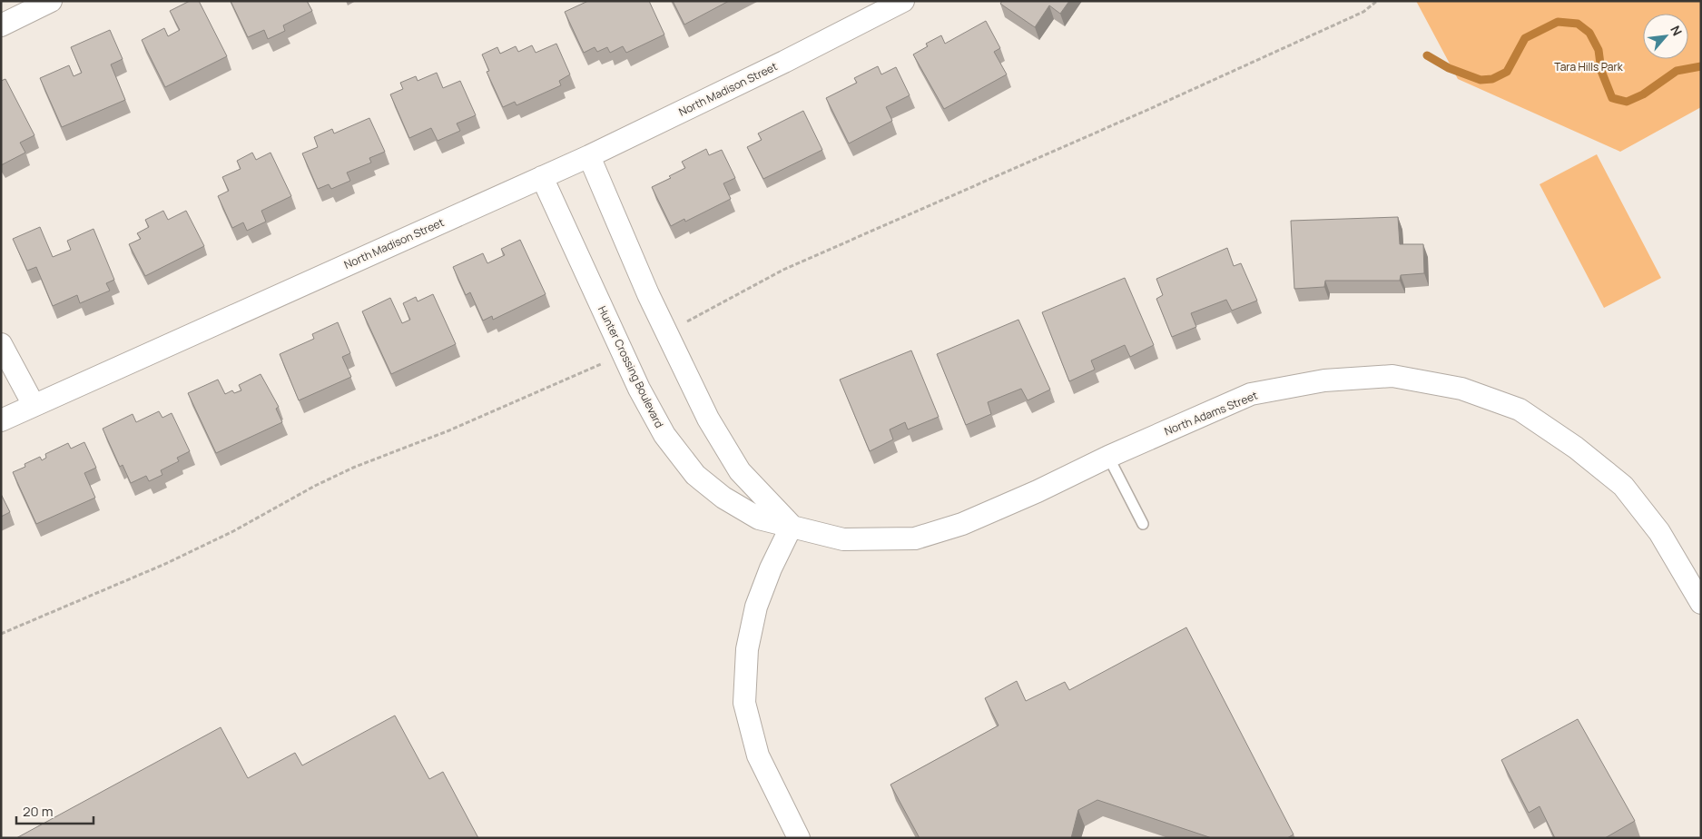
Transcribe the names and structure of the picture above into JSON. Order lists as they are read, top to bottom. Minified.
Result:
{"streets":{"street":["North Madison Street","Hunter Crossing Boulevard","North Adams Street"]},"crossings":[["North Madison Street","Hunter Crossing Boulevard"],["Hunter Crossing Boulevard","North Adams Street"]],"parks":["Tara Hills Park"],"scale_bar":"20 m","north":"top right"}
